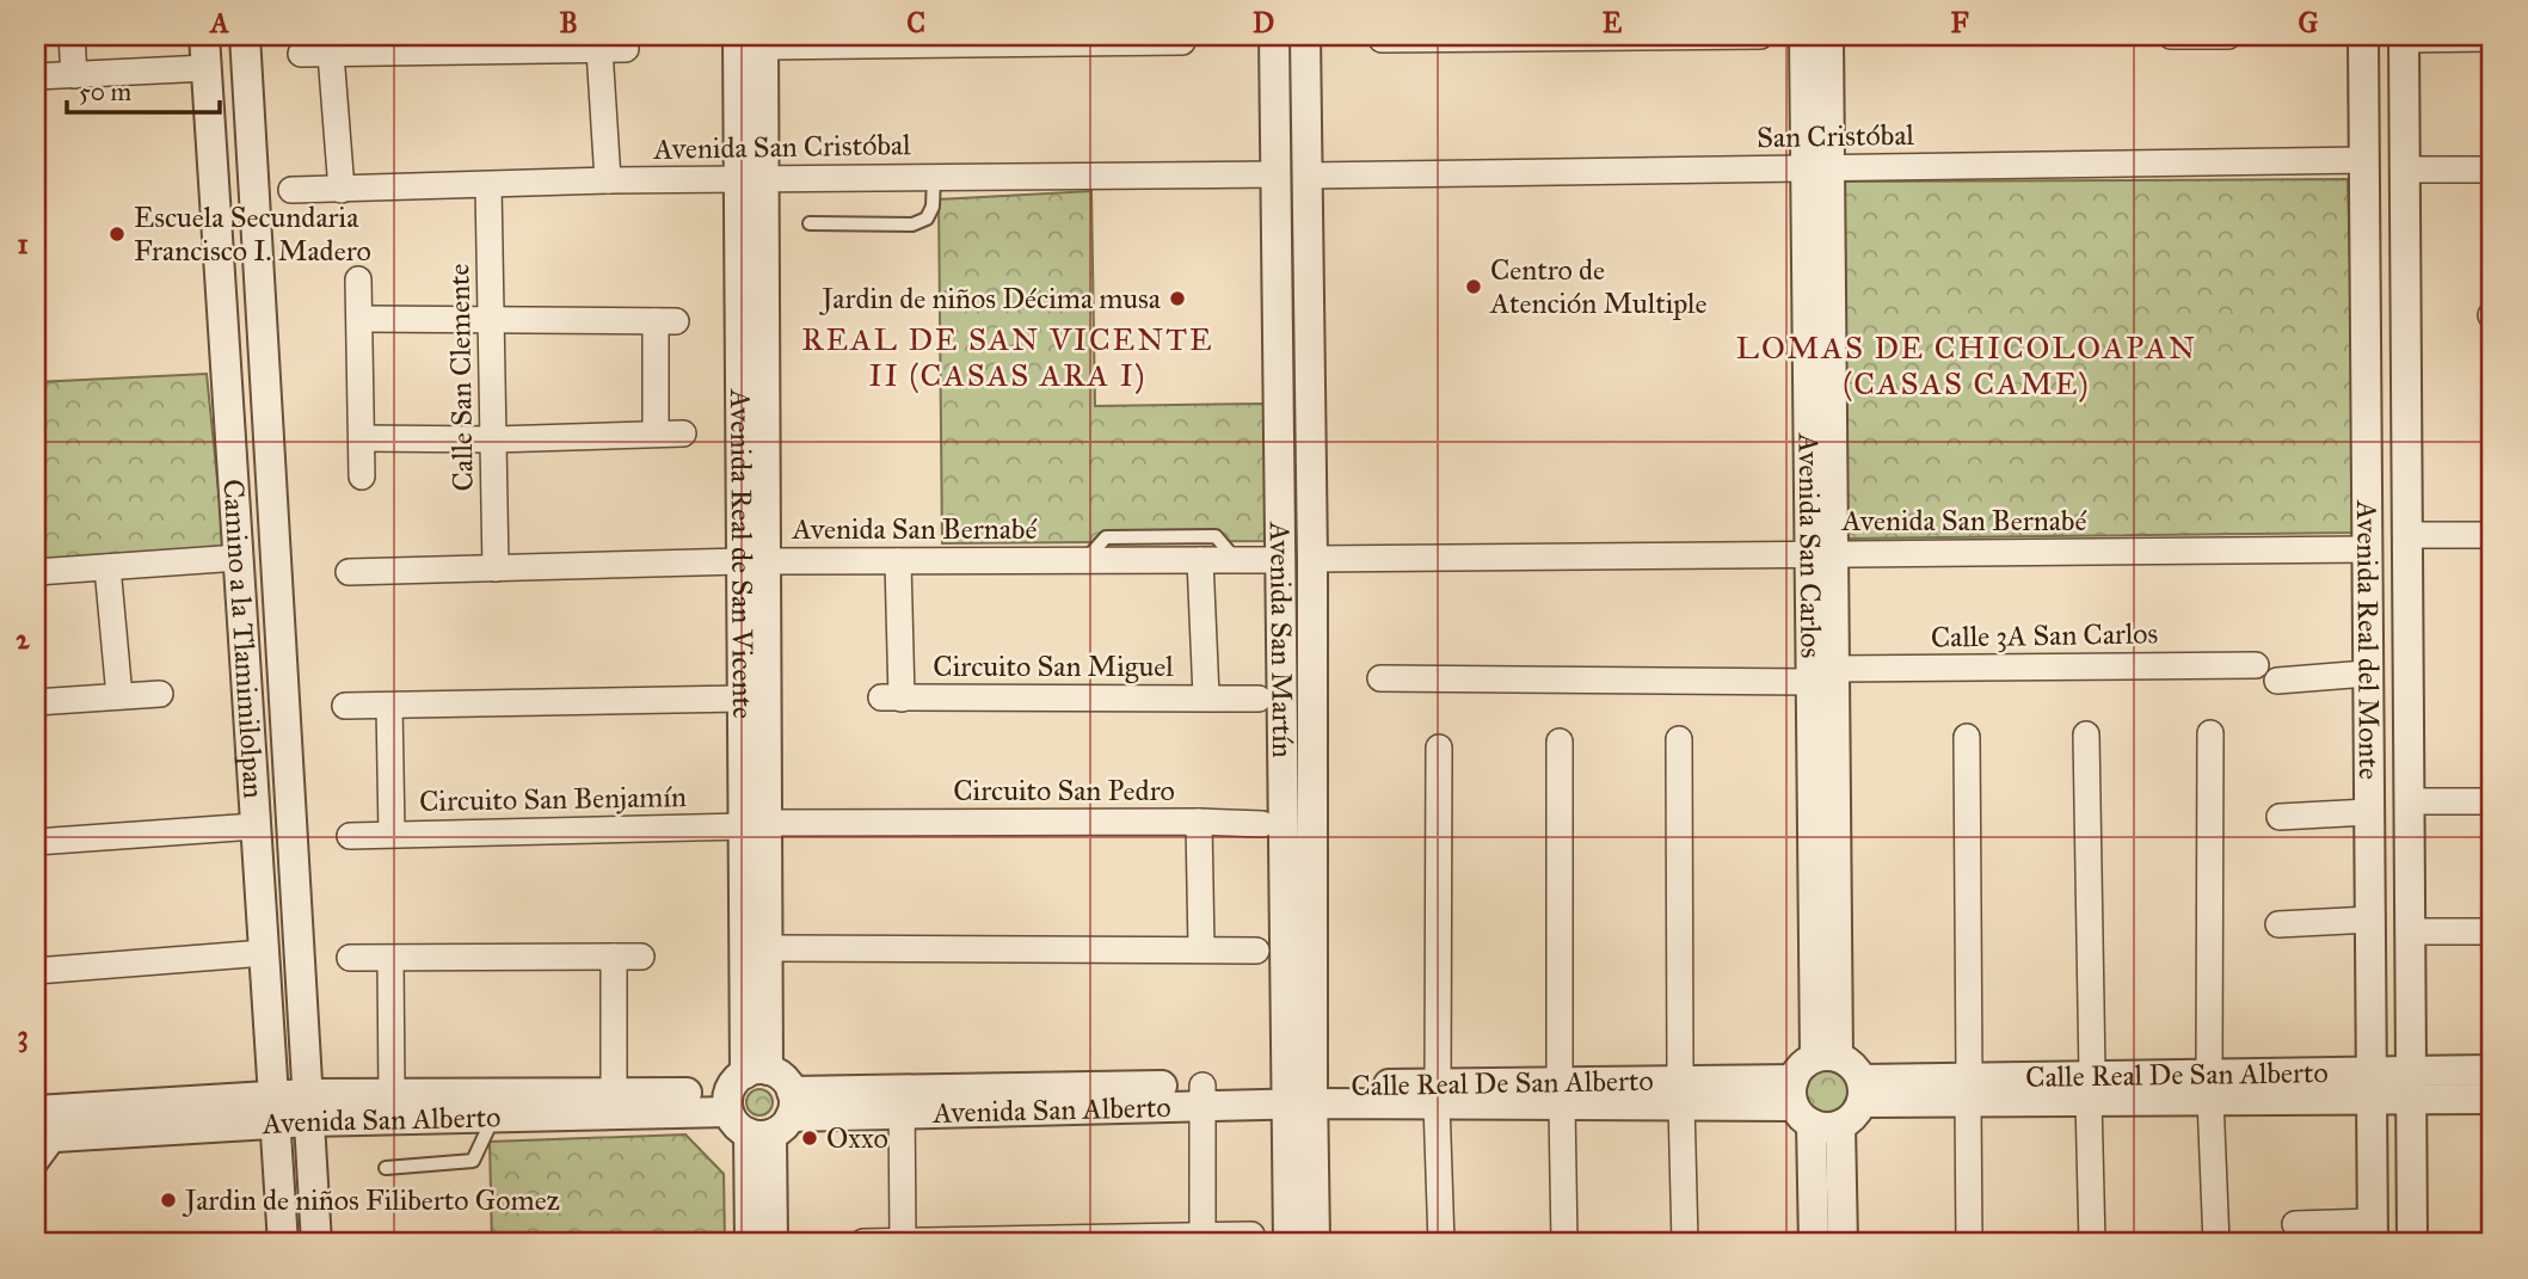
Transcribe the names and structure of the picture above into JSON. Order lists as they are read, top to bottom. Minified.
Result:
{"streets":{"street":["San Cristóbal","Avenida San Cristóbal","Calle San Clemente","Avenida San Bernabé","Avenida San Carlos","Avenida Real de San Vicente","Calle 3A San Carlos","Camino a la Tlamimilolpan","Avenida San Martín","Avenida Real del Monte","Circuito San Miguel","Circuito San Pedro","Circuito San Benjamín","Calle Real De San Alberto","Avenida San Alberto"]},"crossings":[["San Cristóbal","Avenida San Carlos"],["San Cristóbal","Avenida San Martín"],["San Cristóbal","Avenida Real del Monte"],["Avenida San Cristóbal","Calle San Clemente"],["Avenida San Cristóbal","Avenida Real de San Vicente"],["Avenida San Cristóbal","Avenida San Martín"],["Calle San Clemente","Avenida San Bernabé"],["Avenida San Bernabé","Avenida San Carlos"],["Avenida San Bernabé","Avenida Real de San Vicente"],["Avenida San Bernabé","Avenida San Martín"],["Avenida San Bernabé","Avenida Real del Monte"],["Avenida San Bernabé","Circuito San Miguel"],["Avenida San Carlos","Calle 3A San Carlos"],["Avenida San Carlos","Calle Real De San Alberto"],["Avenida Real de San Vicente","Circuito San Pedro"],["Avenida Real de San Vicente","Circuito San Benjamín"],["Avenida Real de San Vicente","Avenida San Alberto"],["Camino a la Tlamimilolpan","Avenida San Alberto"],["Avenida San Martín","Calle Real De San Alberto"],["Avenida San Martín","Avenida San Alberto"],["Avenida Real del Monte","Calle Real De San Alberto"],["Circuito San Pedro","Circuito San Benjamín"],["Calle Real De San Alberto","Avenida San Alberto"]],"districts":["REAL DE SAN VICENTE II (CASAS ARA I)","LOMAS DE CHICOLOAPAN (CASAS CAME)"],"places":["Escuela Secundaria Francisco I. Madero","Centro de Atención Multiple","Jardin de niños Décima musa","Oxxo","Jardin de niños Filiberto Gomez"],"scale_bar":"50 m","grid":{"columns":["A","B","C","D","E","F","G"],"rows":["1","2","3"]}}
